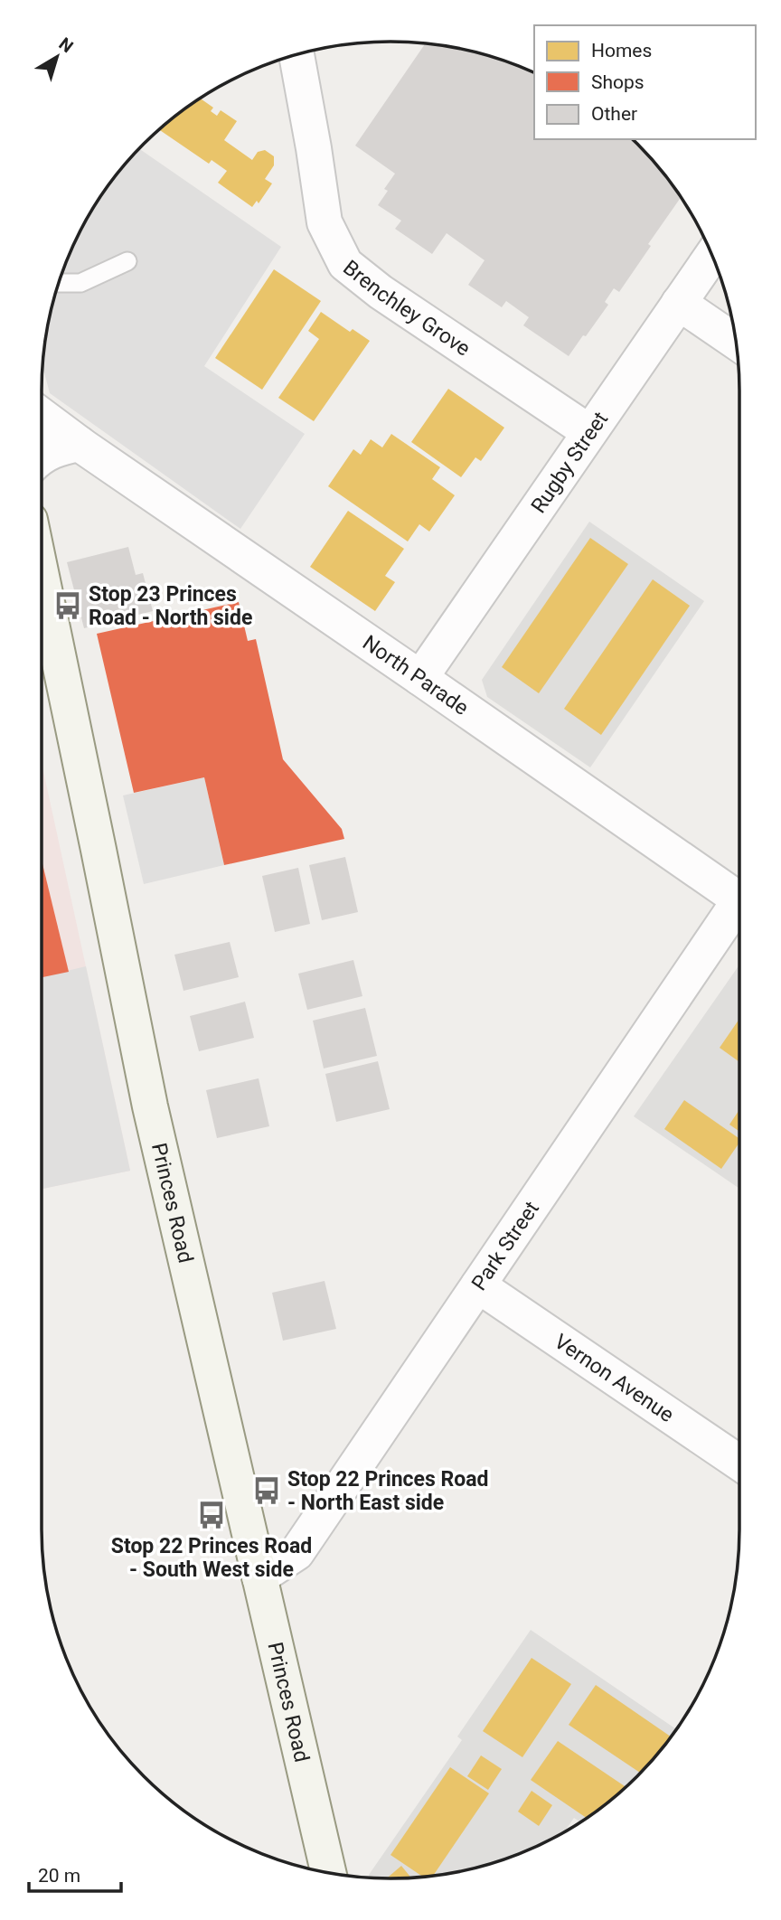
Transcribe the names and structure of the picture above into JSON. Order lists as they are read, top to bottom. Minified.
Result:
{"streets":{"street":["Brenchley Grove","Rugby Street","North Parade","Princes Road","Park Street","Vernon Avenue"]},"crossings":[["Brenchley Grove","Rugby Street"],["Rugby Street","North Parade"],["Princes Road","Park Street"],["Park Street","Vernon Avenue"]],"places":{"bus stop":["Stop 23 Princes Road - North side","Stop 22 Princes Road - North East side","Stop 22 Princes Road - South West side"]},"legend":["Homes","Shops","Other"],"scale_bar":"20 m","north":"top right"}
